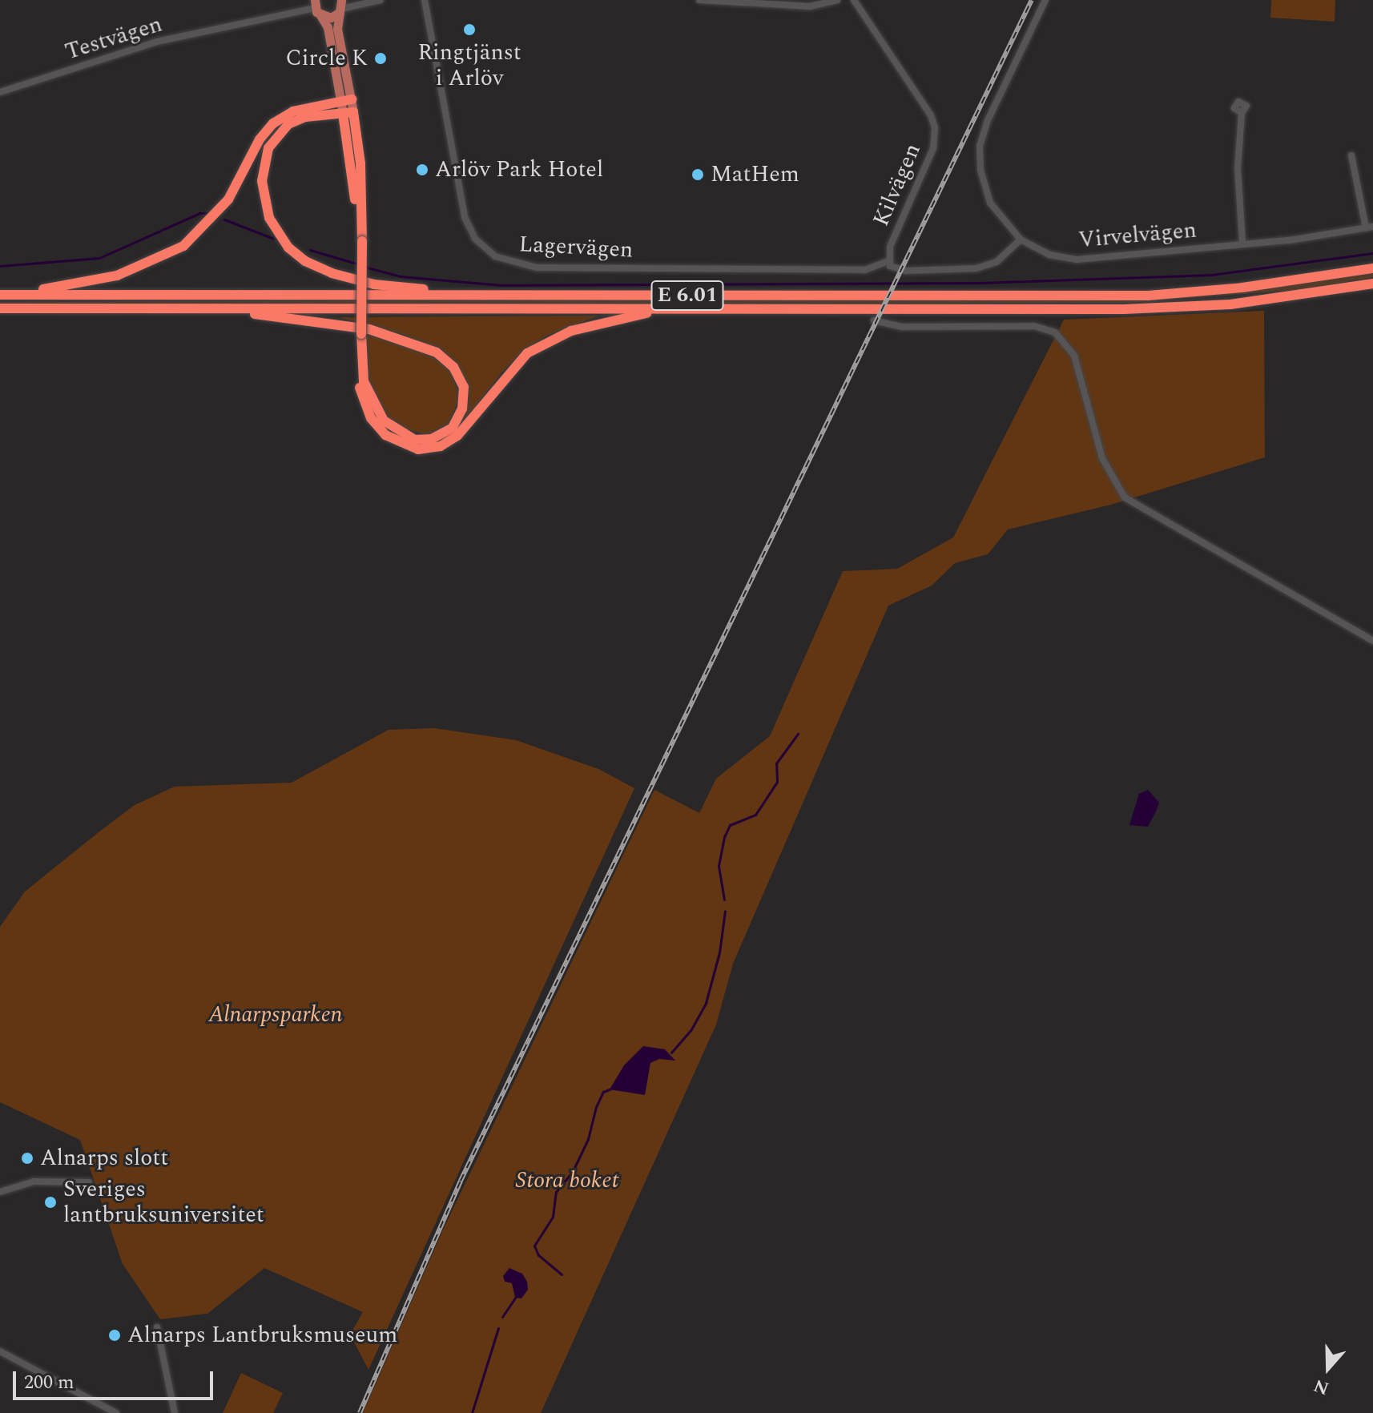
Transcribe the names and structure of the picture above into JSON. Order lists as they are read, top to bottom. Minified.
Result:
{"streets":{"highway":["E 6.01"],"street":["Testvägen","Kilvägen","Virvelvägen","Lagervägen"]},"crossings":[["Kilvägen","Virvelvägen"],["Kilvägen","Lagervägen"]],"parks":["Alnarpsparken","Stora boket"],"places":["Ringtjänst i Arlöv","Circle K","Arlöv Park Hotel","MatHem","Alnarps slott","Sveriges lantbruksuniversitet","Alnarps Lantbruksmuseum"],"scale_bar":"200 m","north":"bottom"}
